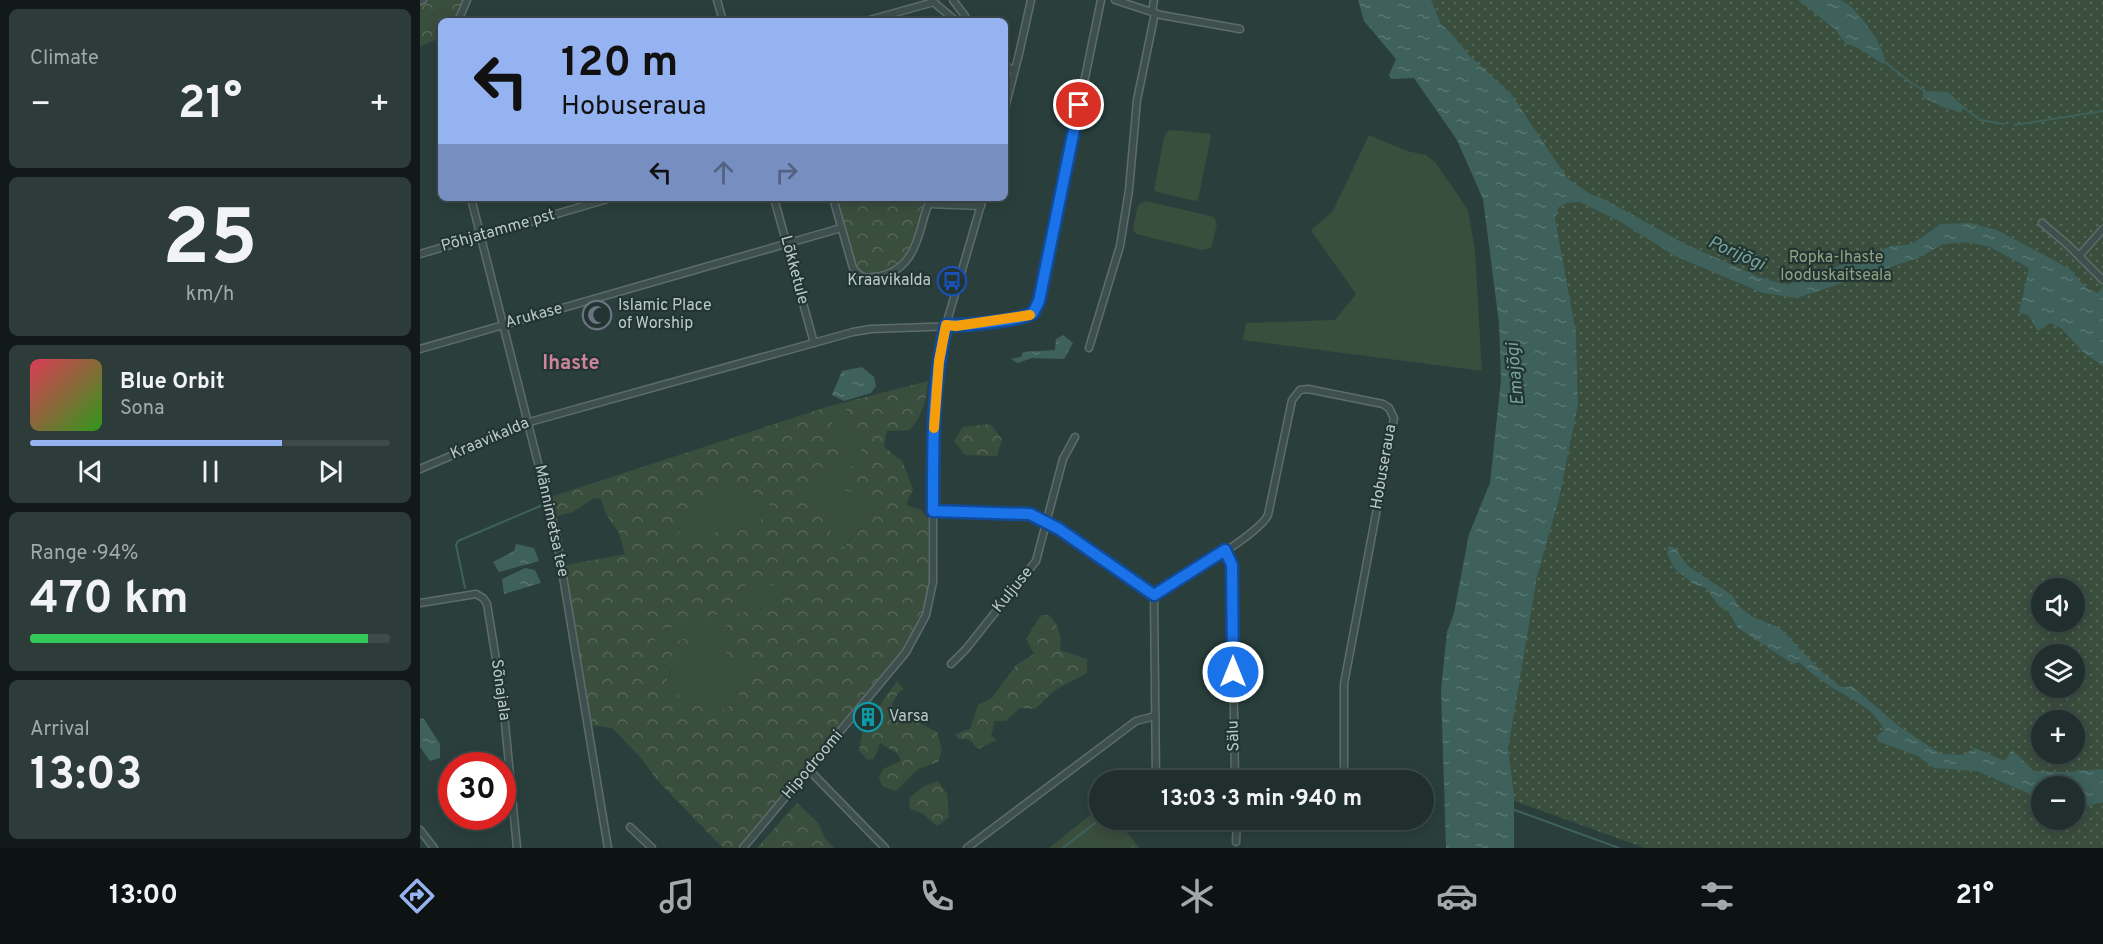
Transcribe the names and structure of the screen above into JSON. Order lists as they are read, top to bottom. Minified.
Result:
{"streets":{"street":["Põhjatamme pst","Lõkketule","Arukase","Kraavikalda","Hobuseraua","Männimetsa tee","Kuljuse","Sõnajala","Sälu","Hipodroomi"]},"crossings":[["Põhjatamme pst","Männimetsa tee"],["Lõkketule","Arukase"],["Lõkketule","Kraavikalda"],["Arukase","Männimetsa tee"],["Kraavikalda","Männimetsa tee"],["Kraavikalda","Hipodroomi"],["Hobuseraua","Sälu"]],"districts":["Ihaste"],"water":["Porijõgi","Emajõgi"],"parks":["Ropka-Ihaste looduskaitseala"],"places":{"bus stop":["Kraavikalda"],"mosque":["Islamic Place of Worship"],"building":["Varsa"]},"page":{"tile":["Climate",["25","km/h"],["Range · 94%","470 km"],["Arrival","13:03"]],"turn":["120 m","Hobuseraua"],"heat":["−","21°","+"],"song":["Blue Orbit","Sona"],"map_buttons":["+","−"],"limit":"30","trip":"13:03 · 3 min · 940 m","tabs":["13:00","21°"]}}
